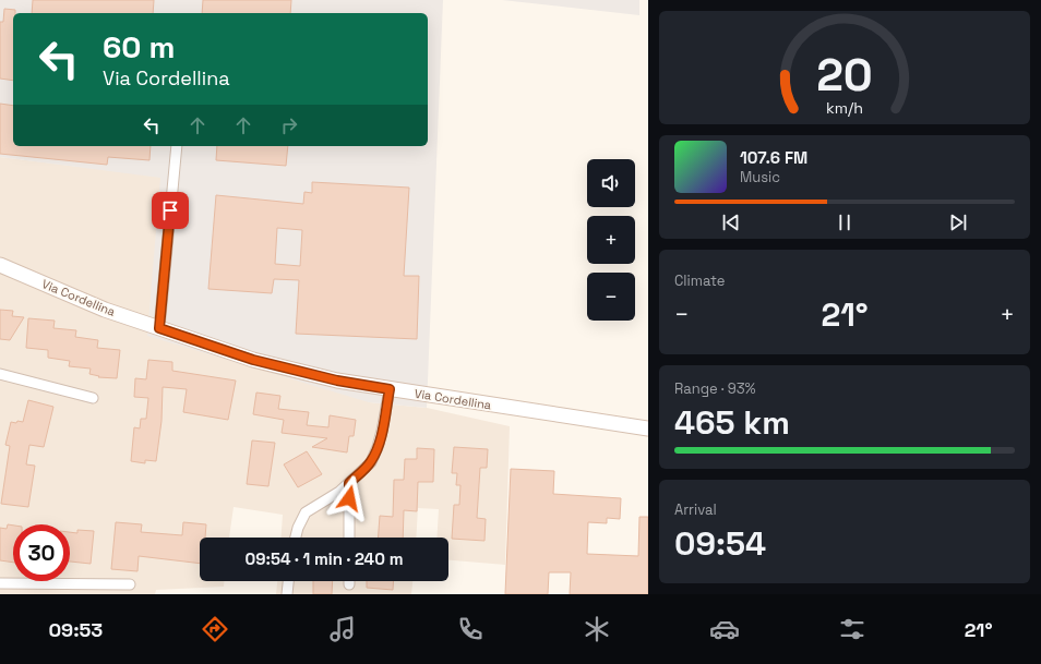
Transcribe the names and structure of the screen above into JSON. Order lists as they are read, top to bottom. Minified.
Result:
{"streets":{"street":["Via Cordellina"]},"page":{"turn":["60 m","Via Cordellina"],"song":["107.6 FM","Music"],"map_buttons":["+","−"],"tile":["Climate",["Range · 93%","465 km"],["Arrival","09:54"]],"heat":["−","21°","+"],"limit":"30","trip":"09:54 · 1 min · 240 m","tabs":["09:53","21°"],"gauge":["20","km/h"]}}
